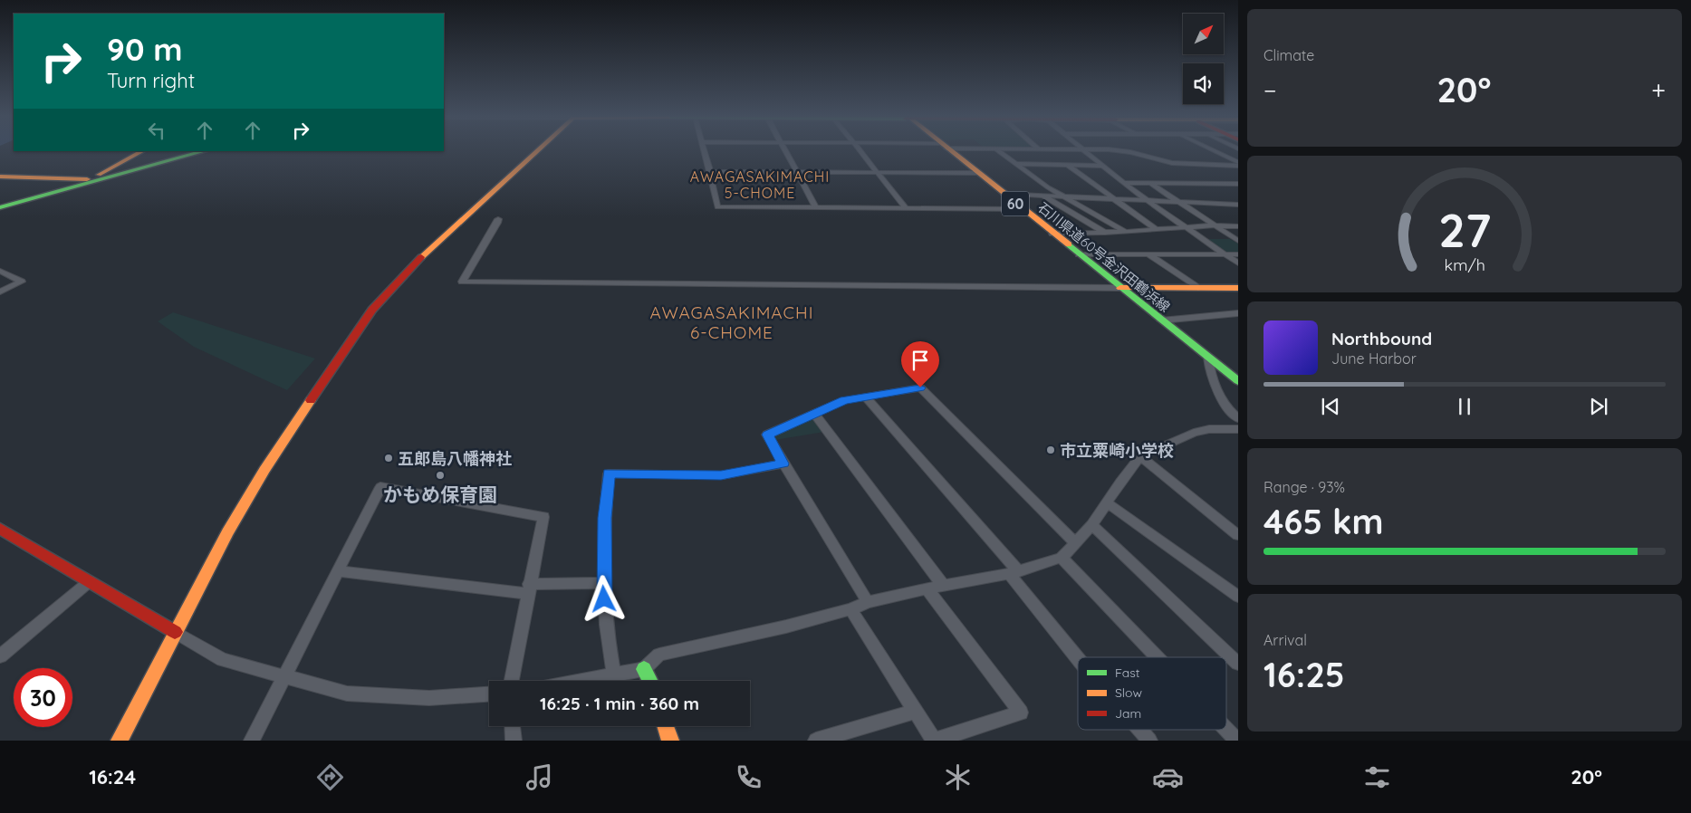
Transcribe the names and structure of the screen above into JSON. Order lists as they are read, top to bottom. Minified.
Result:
{"streets":{"street":["60","石川県道60号金沢田鶴浜線"]},"districts":["AWAGASAKIMACHI 5-CHOME","AWAGASAKIMACHI 6-CHOME"],"places":["市立粟崎小学校","五郎島八幡神社","かもめ保育園"],"legend":["Fast","Slow","Jam"],"north":"top right","page":{"tile":["Climate",["Range · 93%","465 km"],["Arrival","16:25"]],"turn":["90 m","Turn right"],"heat":["−","20°","+"],"song":["Northbound","June Harbor"],"limit":"30","trip":"16:25 · 1 min · 360 m","tabs":["16:24","20°"],"gauge":["27","km/h"]}}
